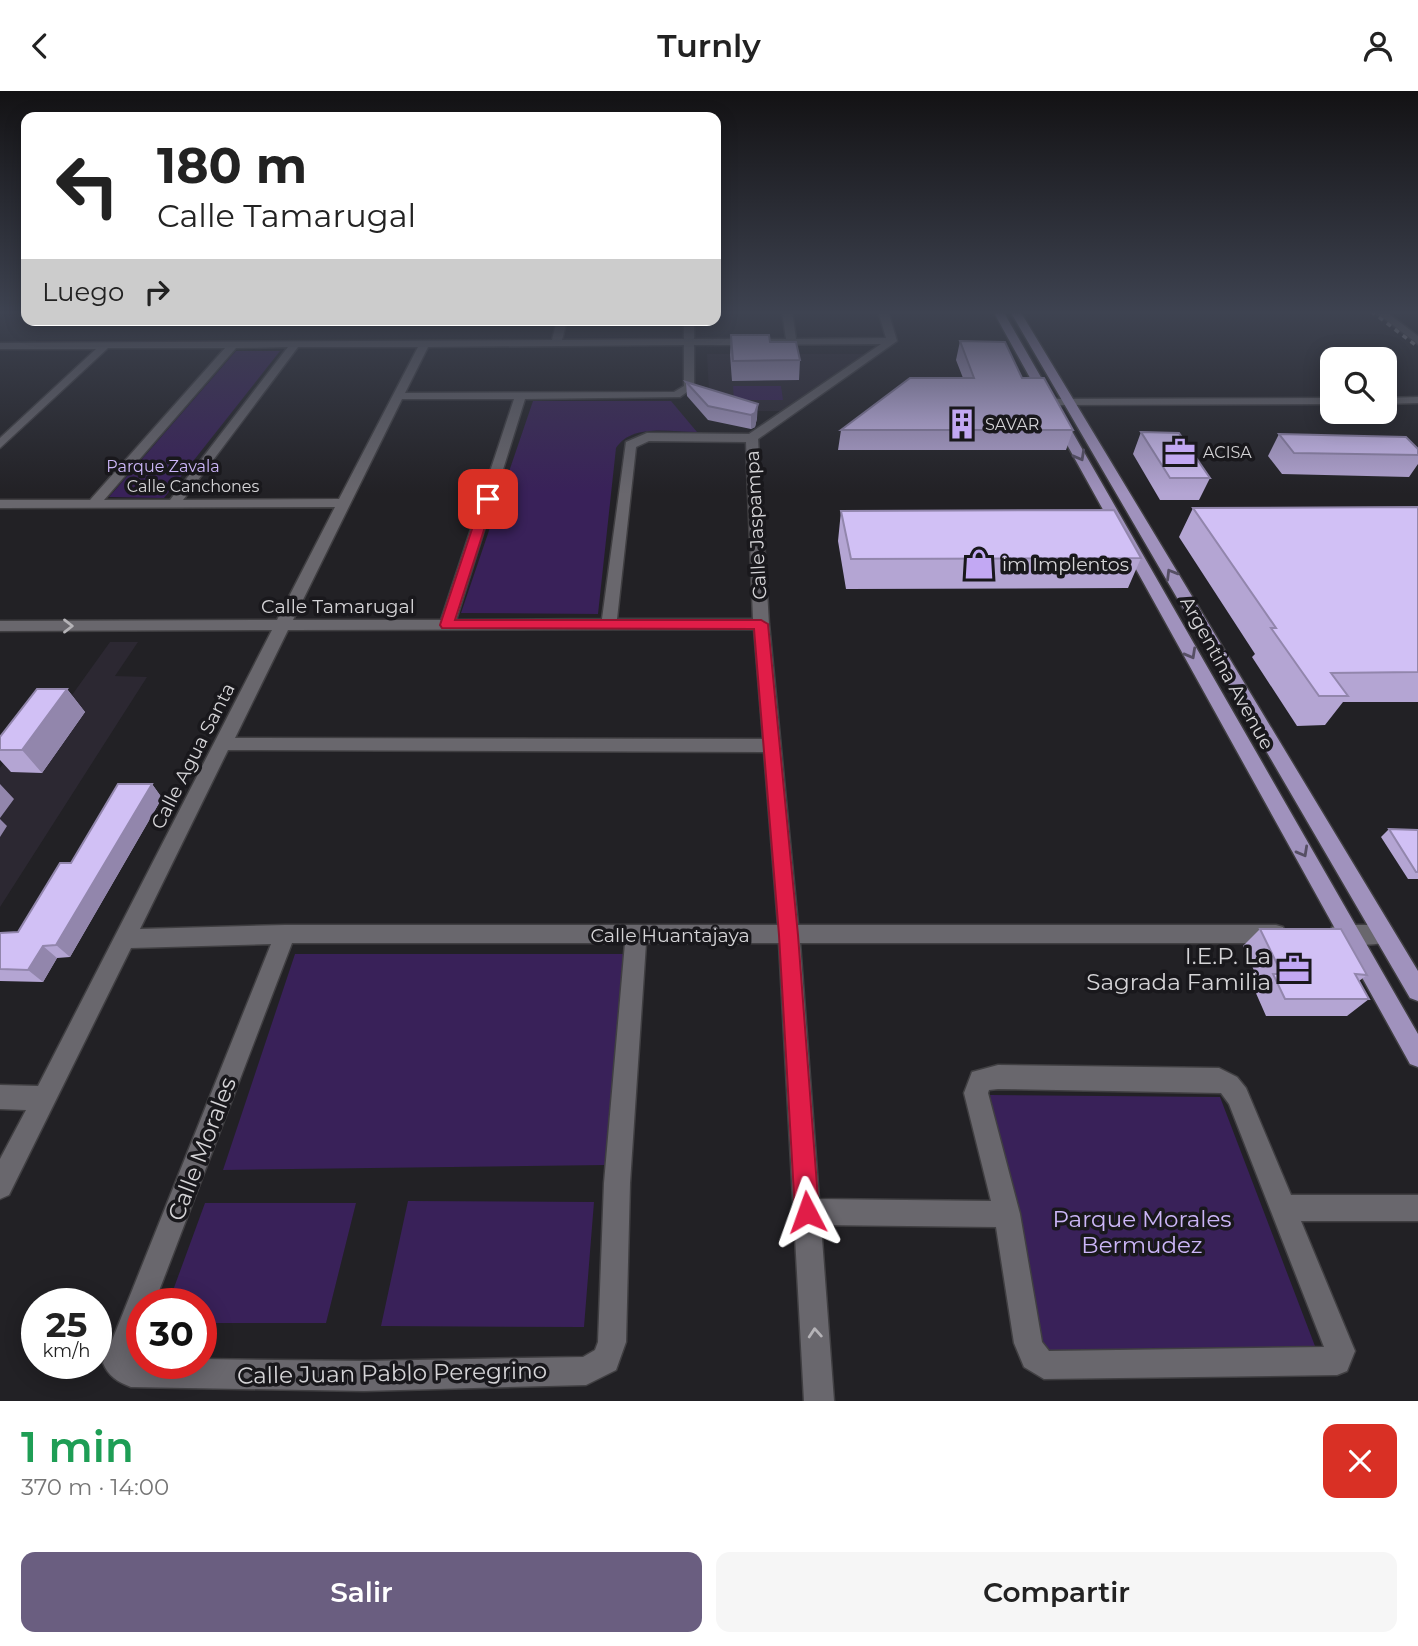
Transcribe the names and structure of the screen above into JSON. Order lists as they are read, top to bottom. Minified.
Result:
{"streets":{"main road":["Argentina Avenue"],"street":["Calle Canchones","Calle Jaspampa","Calle Tamarugal","Calle Agua Santa","Calle Huantajaya","Calle Morales","Calle Juan Pablo Peregrino"]},"crossings":[["Calle Canchones","Calle Agua Santa"],["Calle Jaspampa","Calle Tamarugal"],["Calle Jaspampa","Calle Huantajaya"],["Calle Tamarugal","Calle Agua Santa"],["Calle Agua Santa","Calle Huantajaya"],["Calle Huantajaya","Calle Morales"],["Calle Huantajaya","Calle Juan Pablo Peregrino"],["Calle Morales","Calle Juan Pablo Peregrino"]],"one_way":["Calle Tamarugal"],"parks":["Parque Zavala","Parque Morales Bermudez"],"places":{"building":["SAVAR"],"office":["ACISA","I.E.P. La Sagrada Familia"],"shop":["im Implentos"]},"page":{"header":"Turnly","turn":["180 m","Calle Tamarugal"],"then":"Luego","speed":"25 km/h","limit":"30","heading":["1 min","370 m · 14:00"],"buttons":["Salir","Compartir"]}}
